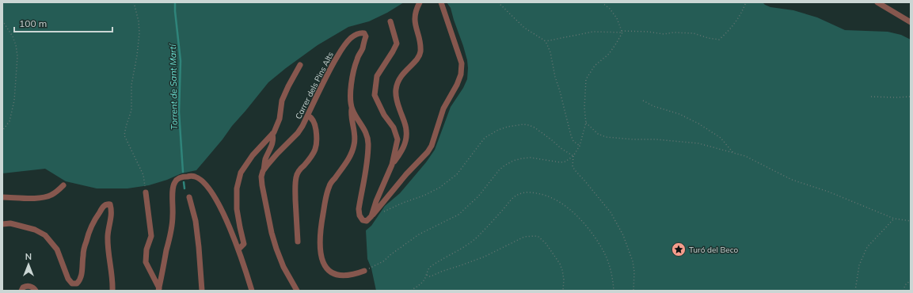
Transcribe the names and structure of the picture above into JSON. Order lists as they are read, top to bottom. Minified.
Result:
{"streets":{"street":["Carrer dels Pins Alts"]},"water":["Torrent de Sant Martí"],"places":{"place":["Turó del Beco"]},"scale_bar":"100 m","north":"top"}
